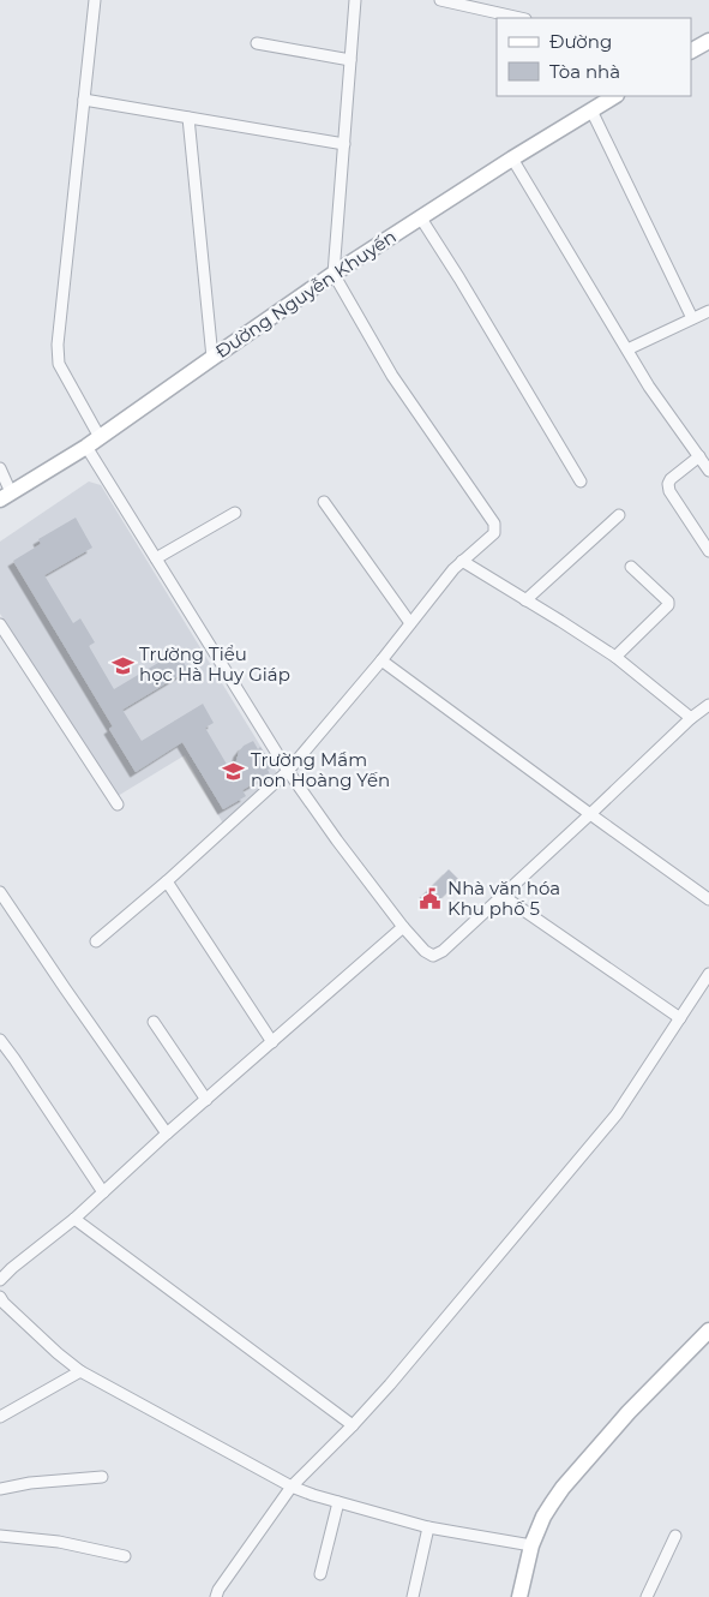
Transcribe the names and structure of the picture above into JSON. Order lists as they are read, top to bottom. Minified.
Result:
{"streets":{"street":["Đường Nguyễn Khuyến"]},"places":{"school or university":["Trường Tiểu học Hà Huy Giáp","Trường Mầm non Hoàng Yến"],"public building":["Nhà văn hóa Khu phố 5"]},"legend":["Đường","Tòa nhà"]}
